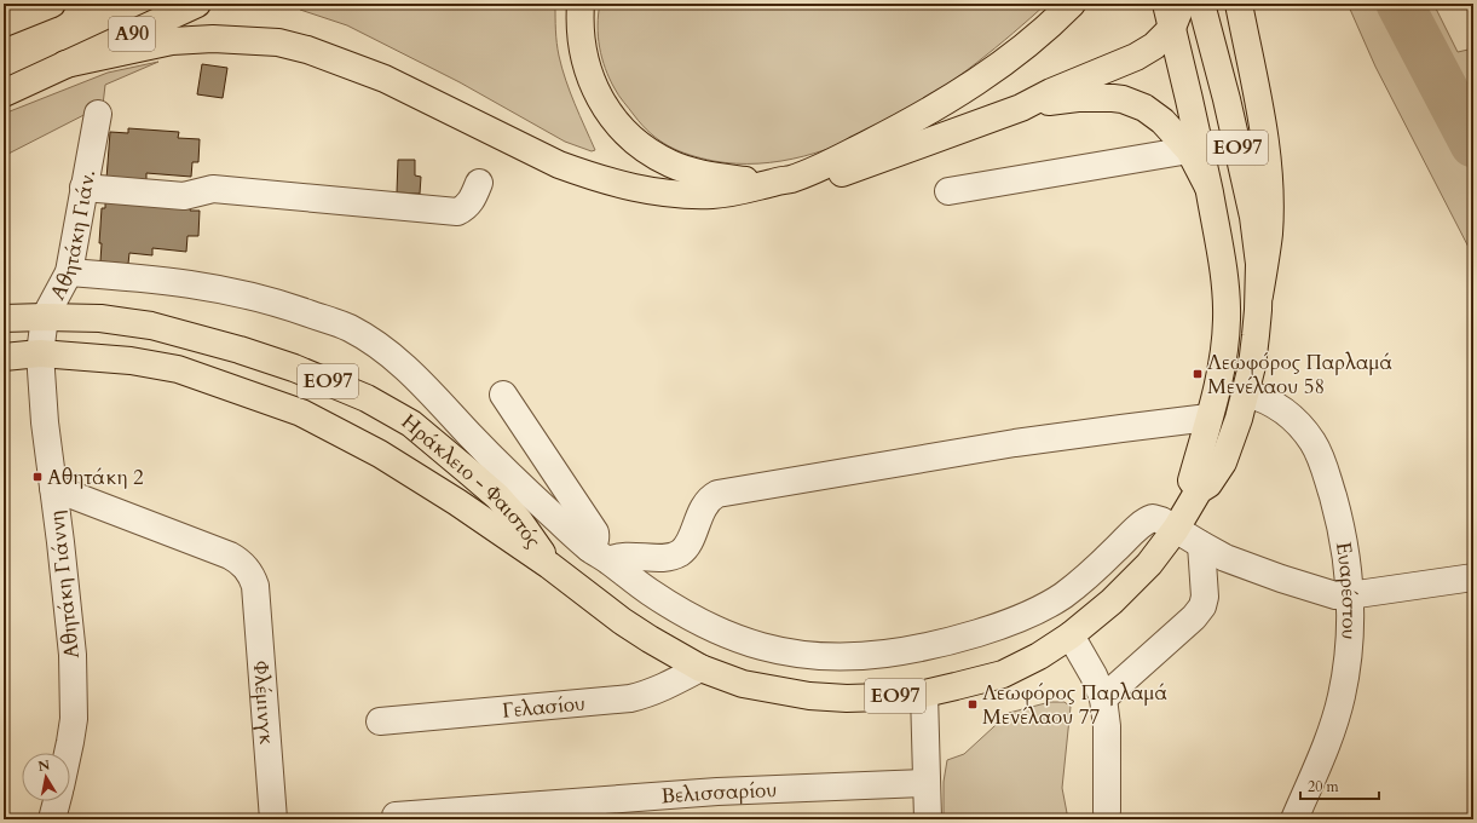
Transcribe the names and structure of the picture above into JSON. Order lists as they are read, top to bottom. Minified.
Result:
{"streets":{"main road":["Α90","ΕΟ97","Ηράκλειο - Φαιστός"],"street":["Αθητάκη Γιάν.","Αθητάκη Γιάννη","Ευαρέστου","Φλέμινγκ","Γελασίου","Βελισσαρίου"]},"crossings":[["ΕΟ97","Ηράκλειο - Φαιστός"],["ΕΟ97","Ευαρέστου"],["ΕΟ97","Γελασίου"],["Αθητάκη Γιάν.","Ηράκλειο - Φαιστός"],["Αθητάκη Γιάν.","Αθητάκη Γιάννη"],["Ηράκλειο - Φαιστός","Αθητάκη Γιάννη"],["Αθητάκη Γιάννη","Φλέμινγκ"]],"places":{"transit":["Λεωφόρος Παρλαμά Μενέλαου 58","Αθητάκη 2","Λεωφόρος Παρλαμά Μενέλαου 77"]},"scale_bar":"20 m","north":"top"}
